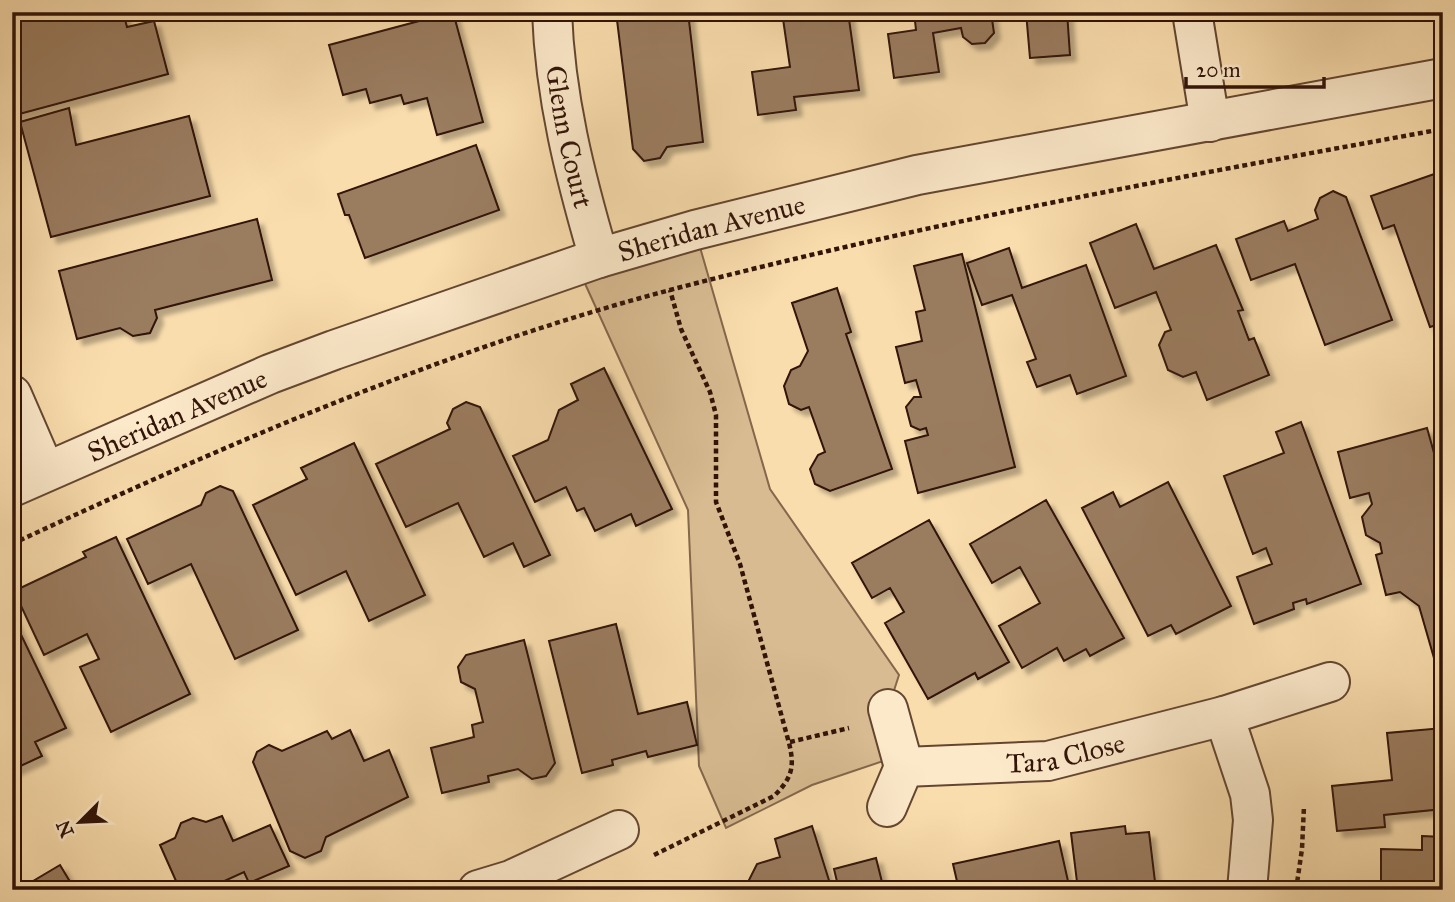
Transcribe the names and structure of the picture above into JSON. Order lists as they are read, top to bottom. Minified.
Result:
{"streets":{"street":["Glenn Court","Sheridan Avenue","Tara Close"]},"crossings":[["Glenn Court","Sheridan Avenue"]],"scale_bar":"20 m","north":"bottom left"}
